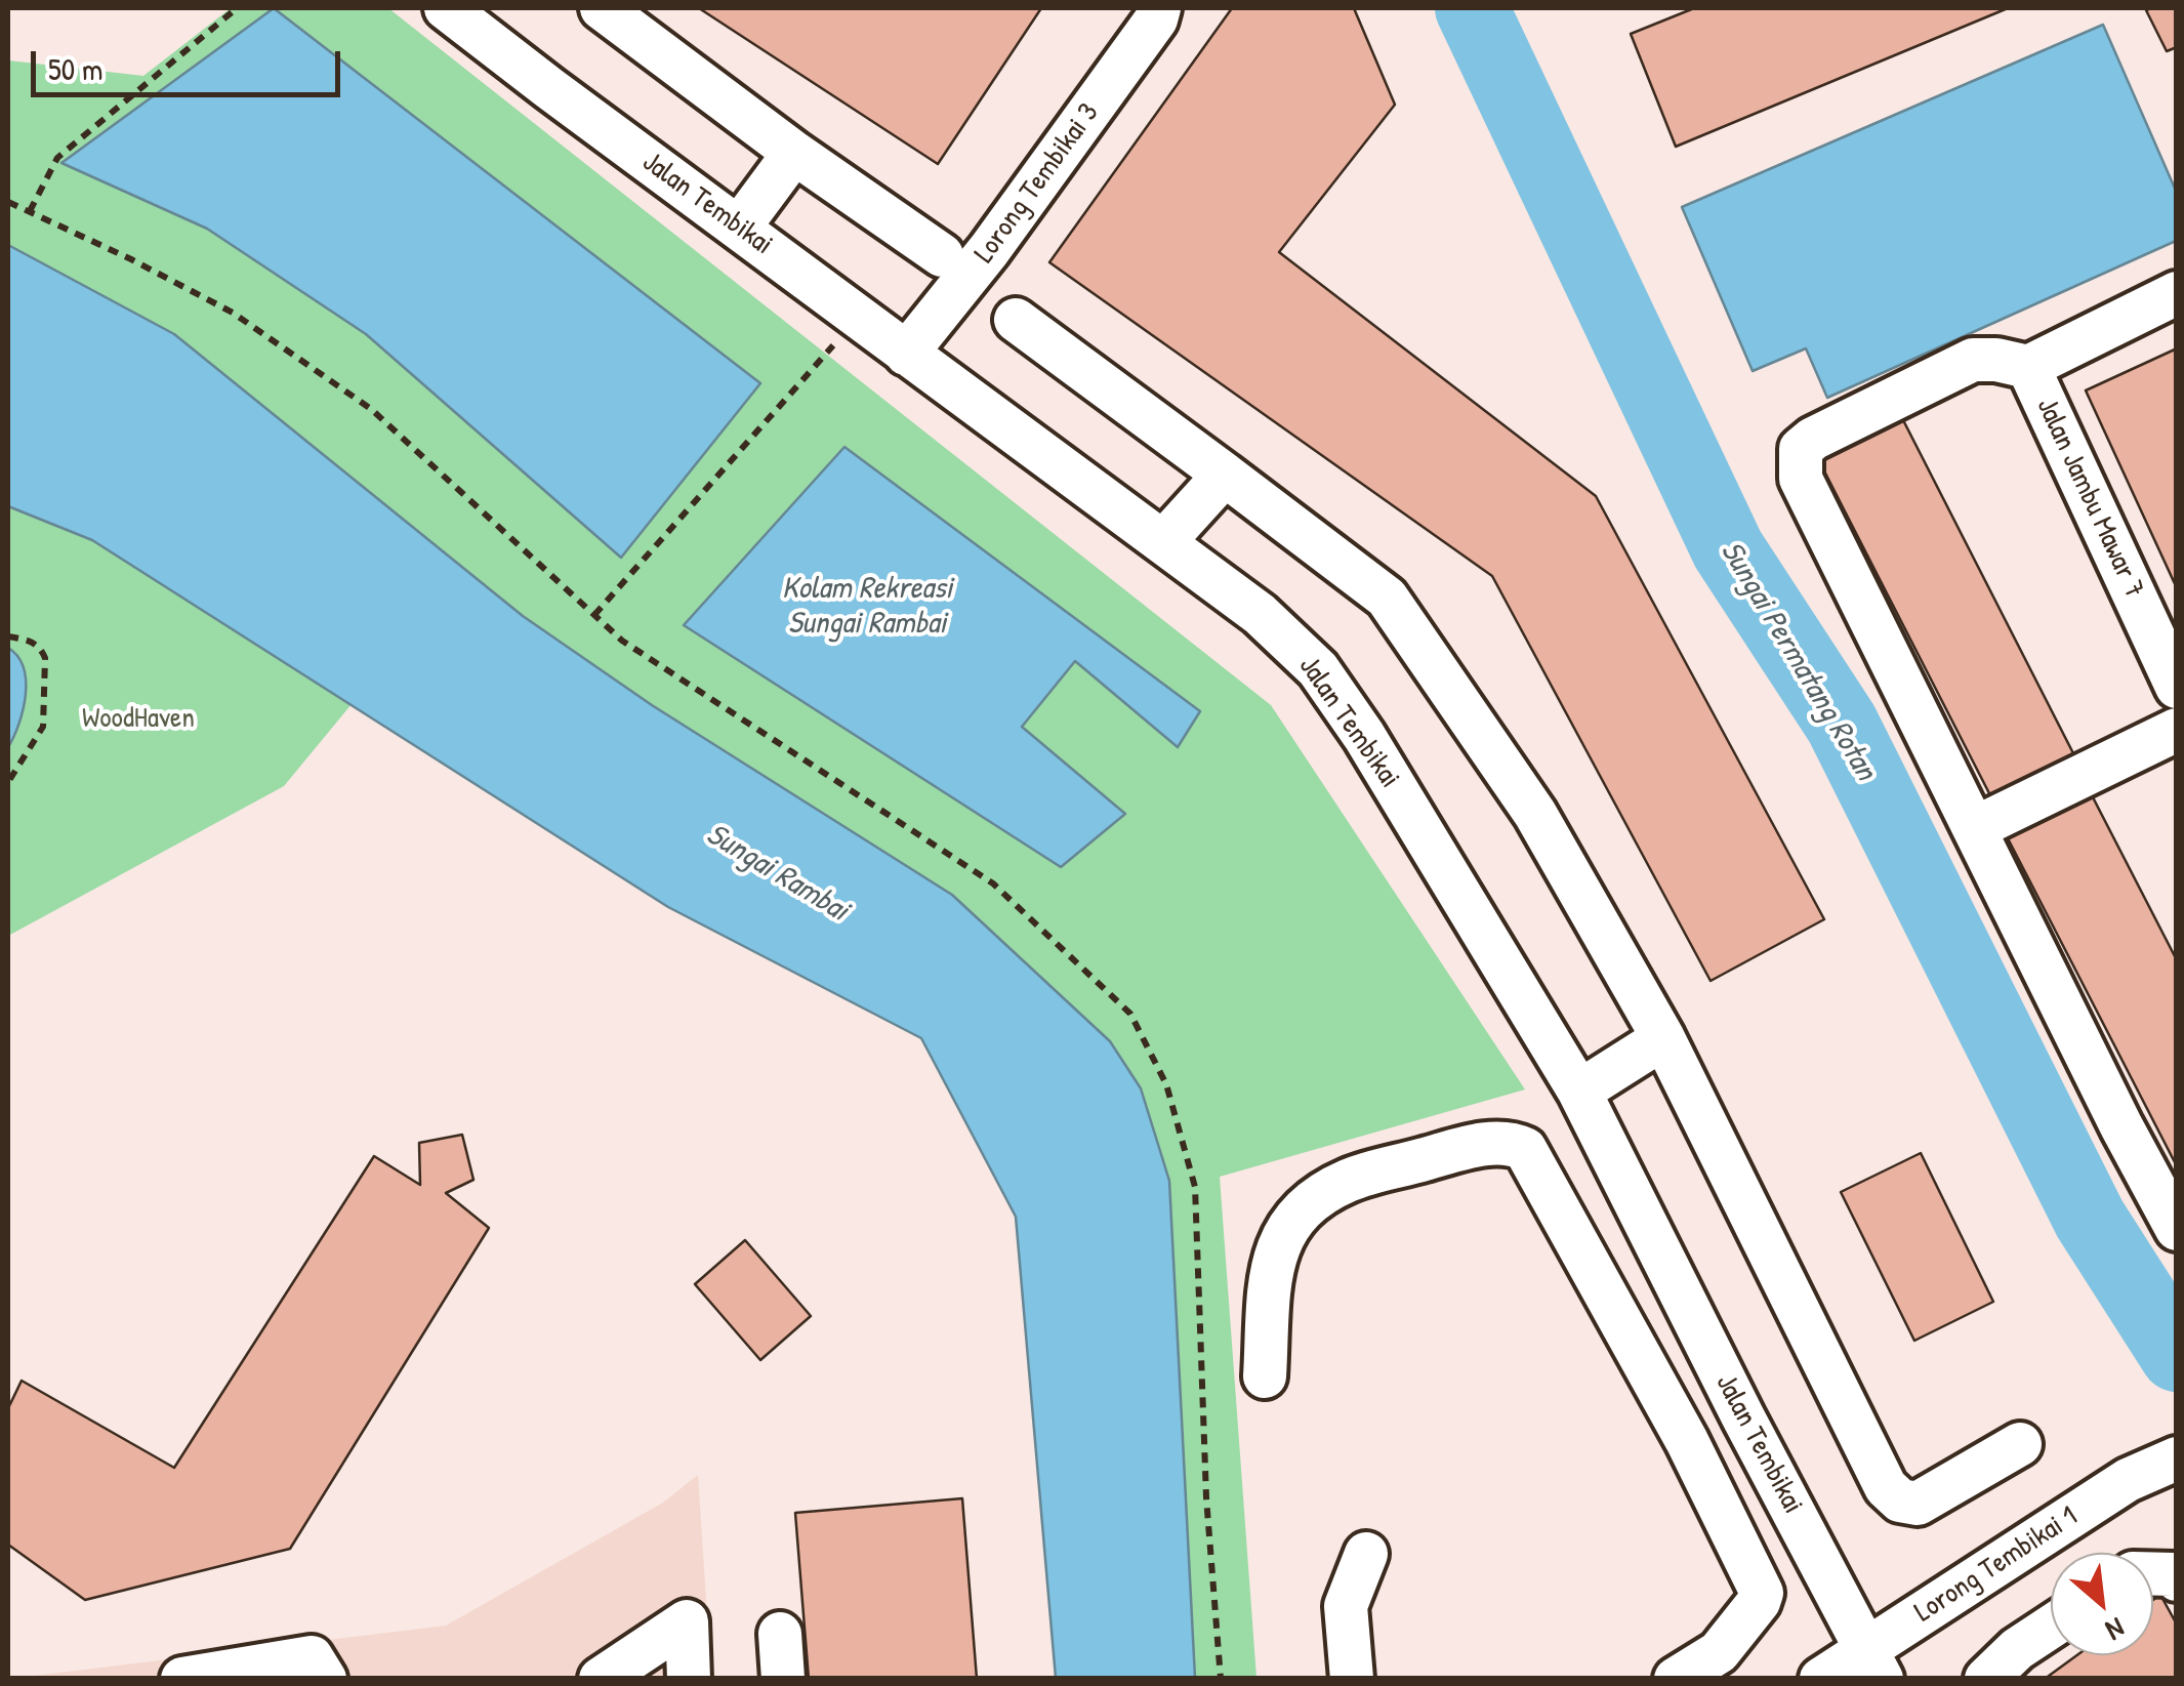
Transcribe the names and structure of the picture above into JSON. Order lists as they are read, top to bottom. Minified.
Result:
{"streets":{"street":["Lorong Tembikai 3","Jalan Tembikai","Jalan Jambu Mawar 7","Lorong Tembikai 1"]},"crossings":[["Lorong Tembikai 3","Jalan Tembikai"],["Jalan Tembikai","Lorong Tembikai 1"]],"water":["Kolam Rekreasi Sungai Rambai","Sungai Permatang Rotan","Sungai Rambai"],"parks":["WoodHaven"],"scale_bar":"50 m","north":"bottom right"}
